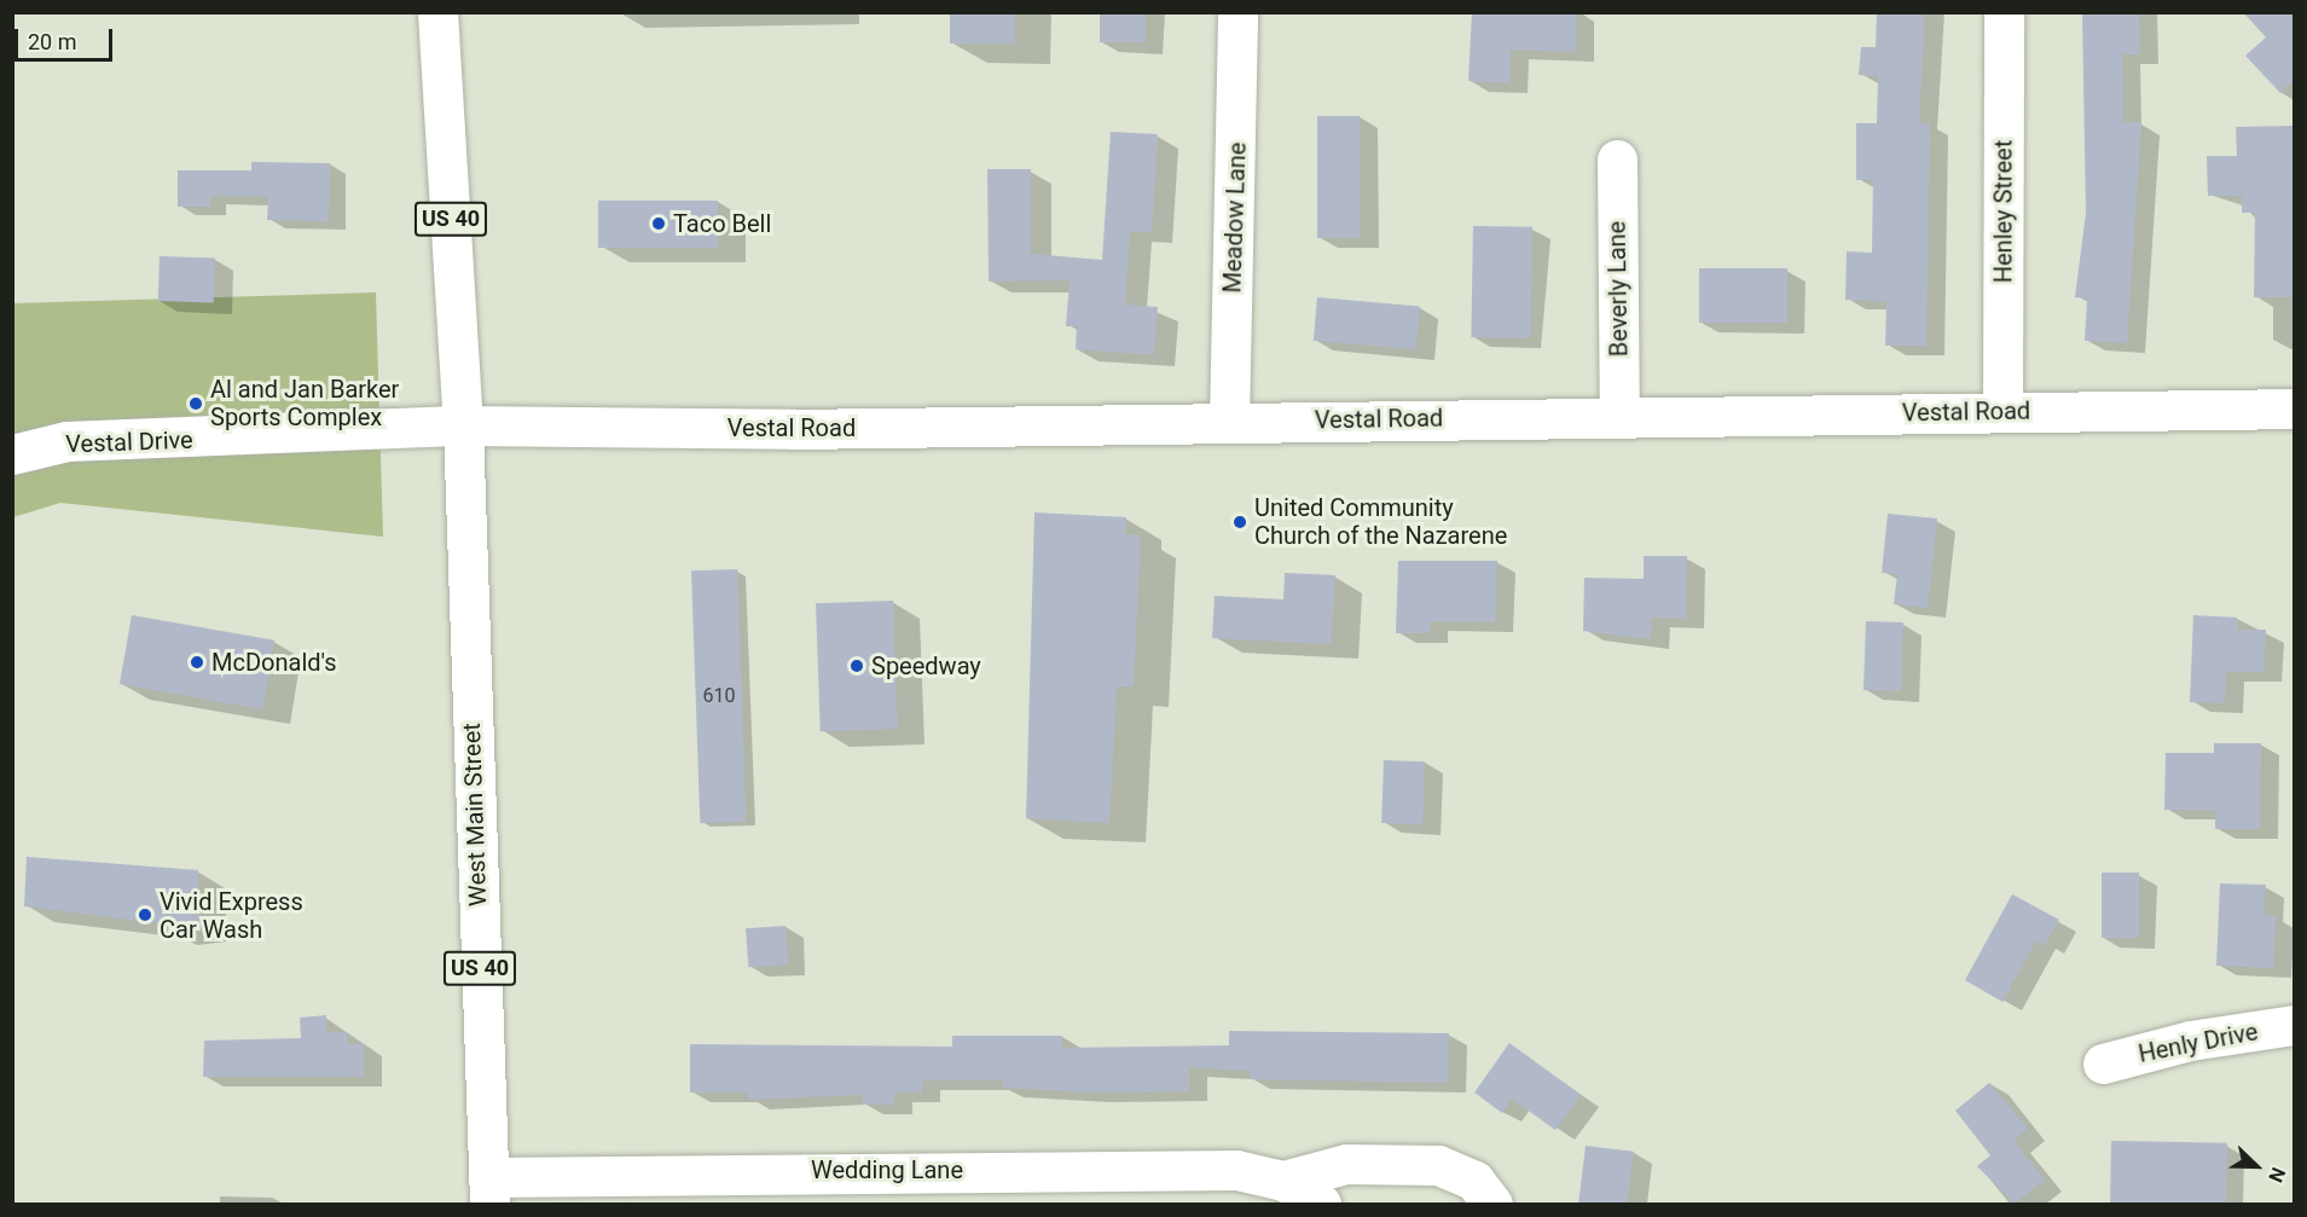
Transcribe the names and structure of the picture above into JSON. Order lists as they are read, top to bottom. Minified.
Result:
{"streets":{"street":["Henley Street","Meadow Lane","US 40","Beverly Lane","Vestal Road","Vestal Drive","West Main Street","Henly Drive","Wedding Lane"]},"crossings":[["Henley Street","Vestal Road"],["Meadow Lane","Vestal Road"],["Beverly Lane","Vestal Road"],["Vestal Road","Vestal Drive"],["Vestal Road","West Main Street"],["Vestal Drive","West Main Street"],["West Main Street","Wedding Lane"]],"places":["Taco Bell","Al and Jan Barker Sports Complex","United Community Church of the Nazarene","McDonald's","Speedway","Vivid Express Car Wash"],"house_numbers":["610"],"scale_bar":"20 m","north":"bottom right"}
